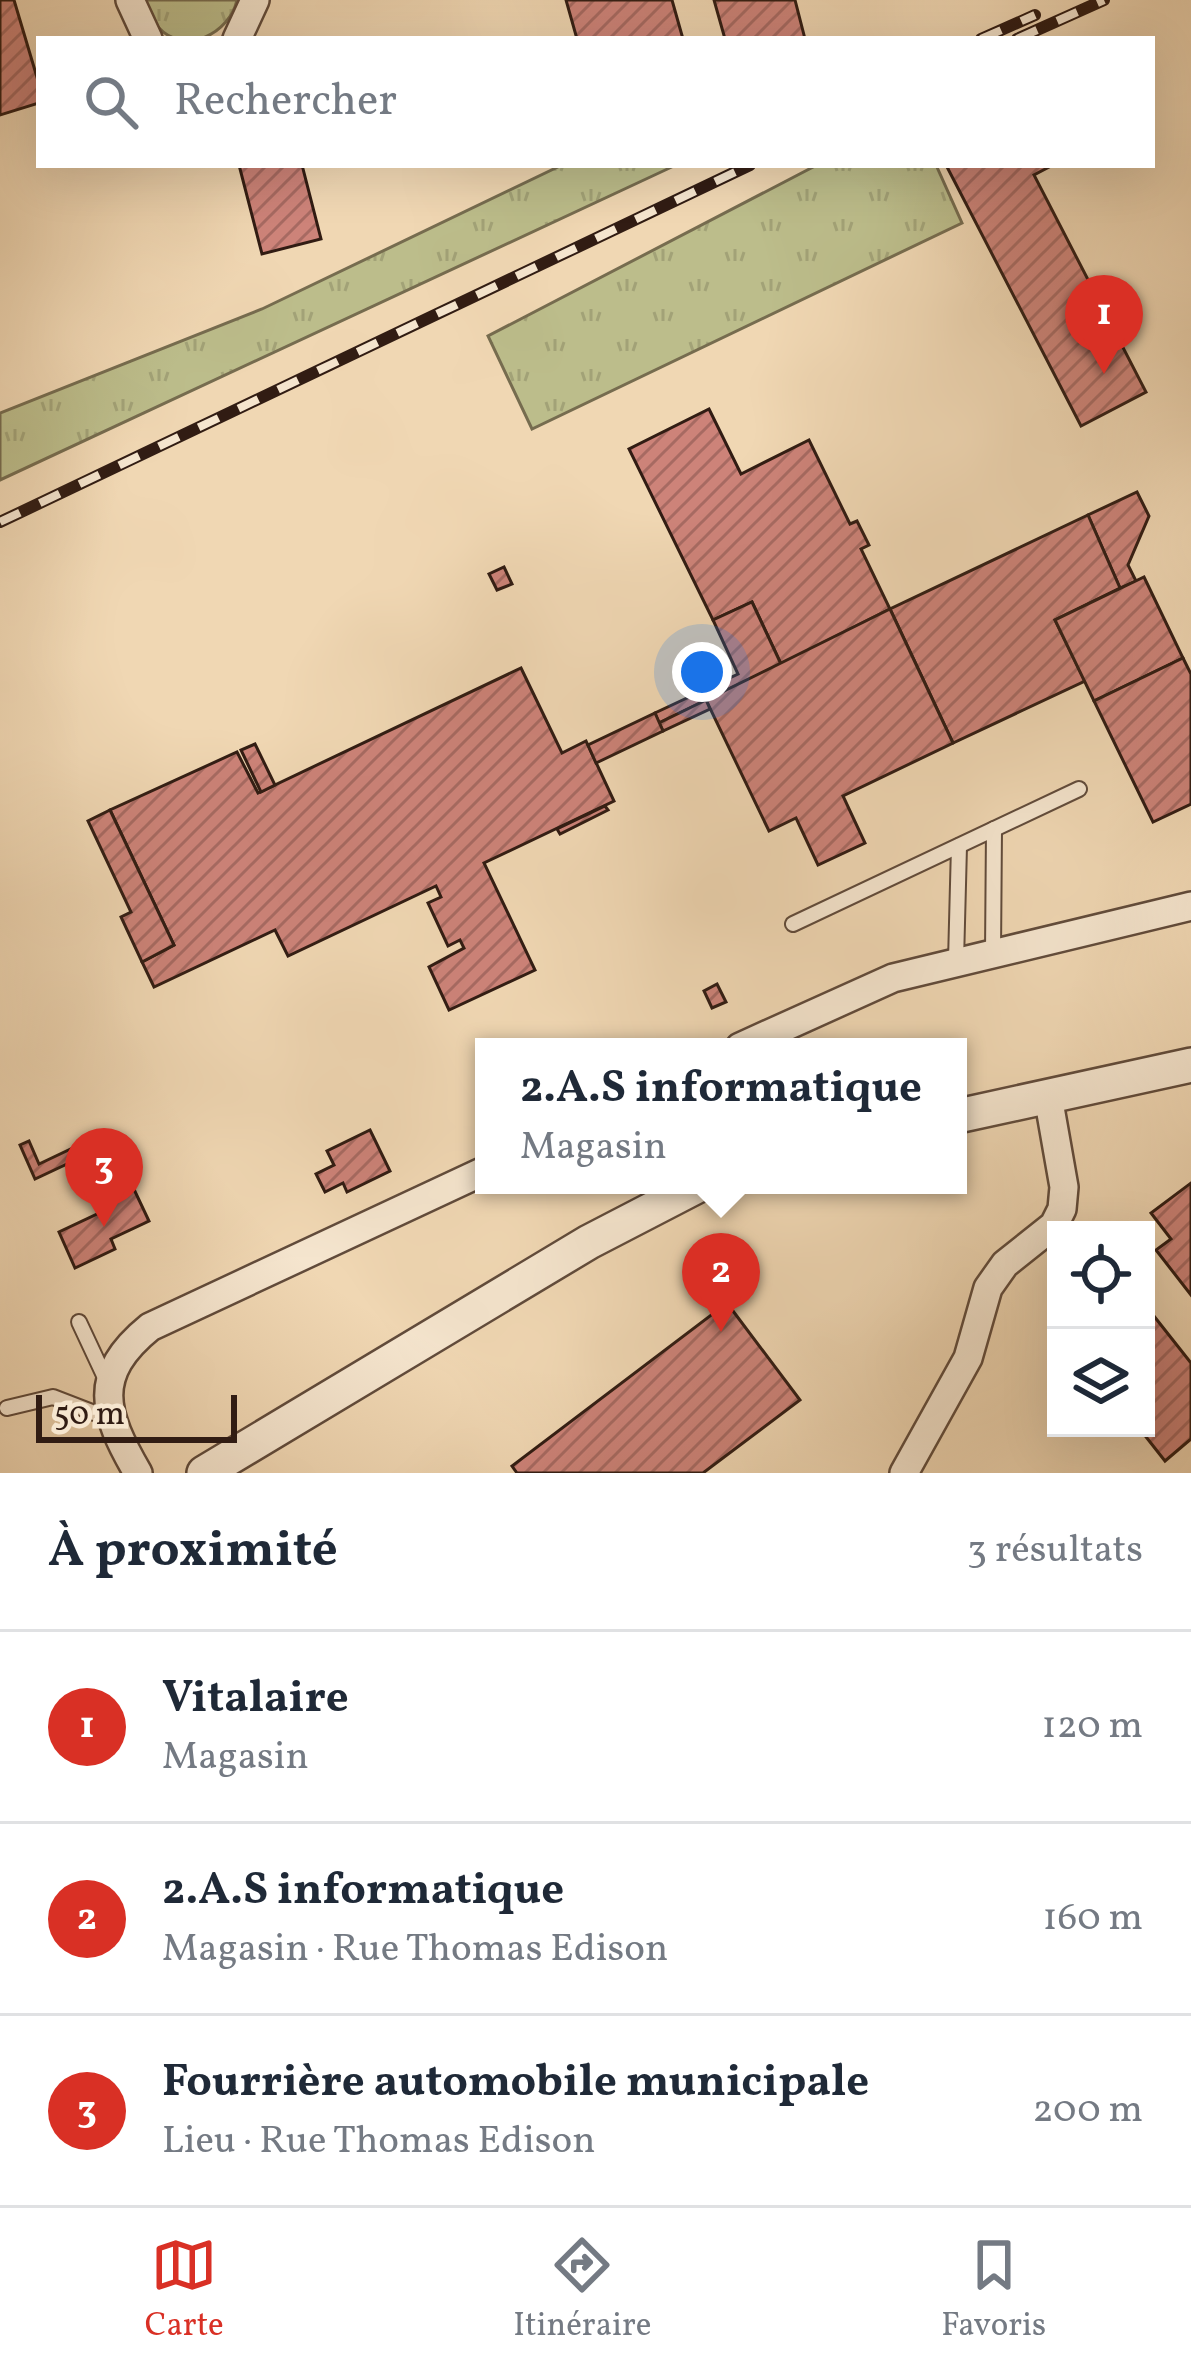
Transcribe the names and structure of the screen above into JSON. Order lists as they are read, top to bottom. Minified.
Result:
{"scale_bar":"50 m","page":{"search":"Rechercher","pins":["1","3","2"],"popup":["2.A.S informatique","Magasin"],"scale":"50 m","heading":["À proximité","3 résultats"],"list":[{"mark":"1","name":"Vitalaire","note":"Magasin","value":"120 m"},{"mark":"2","name":"2.A.S informatique","note":"Magasin · Rue Thomas Edison","value":"160 m"},{"mark":"3","name":"Fourrière automobile municipale","note":"Lieu · Rue Thomas Edison","value":"200 m"}],"nav":["Carte","Itinéraire","Favoris"]}}
